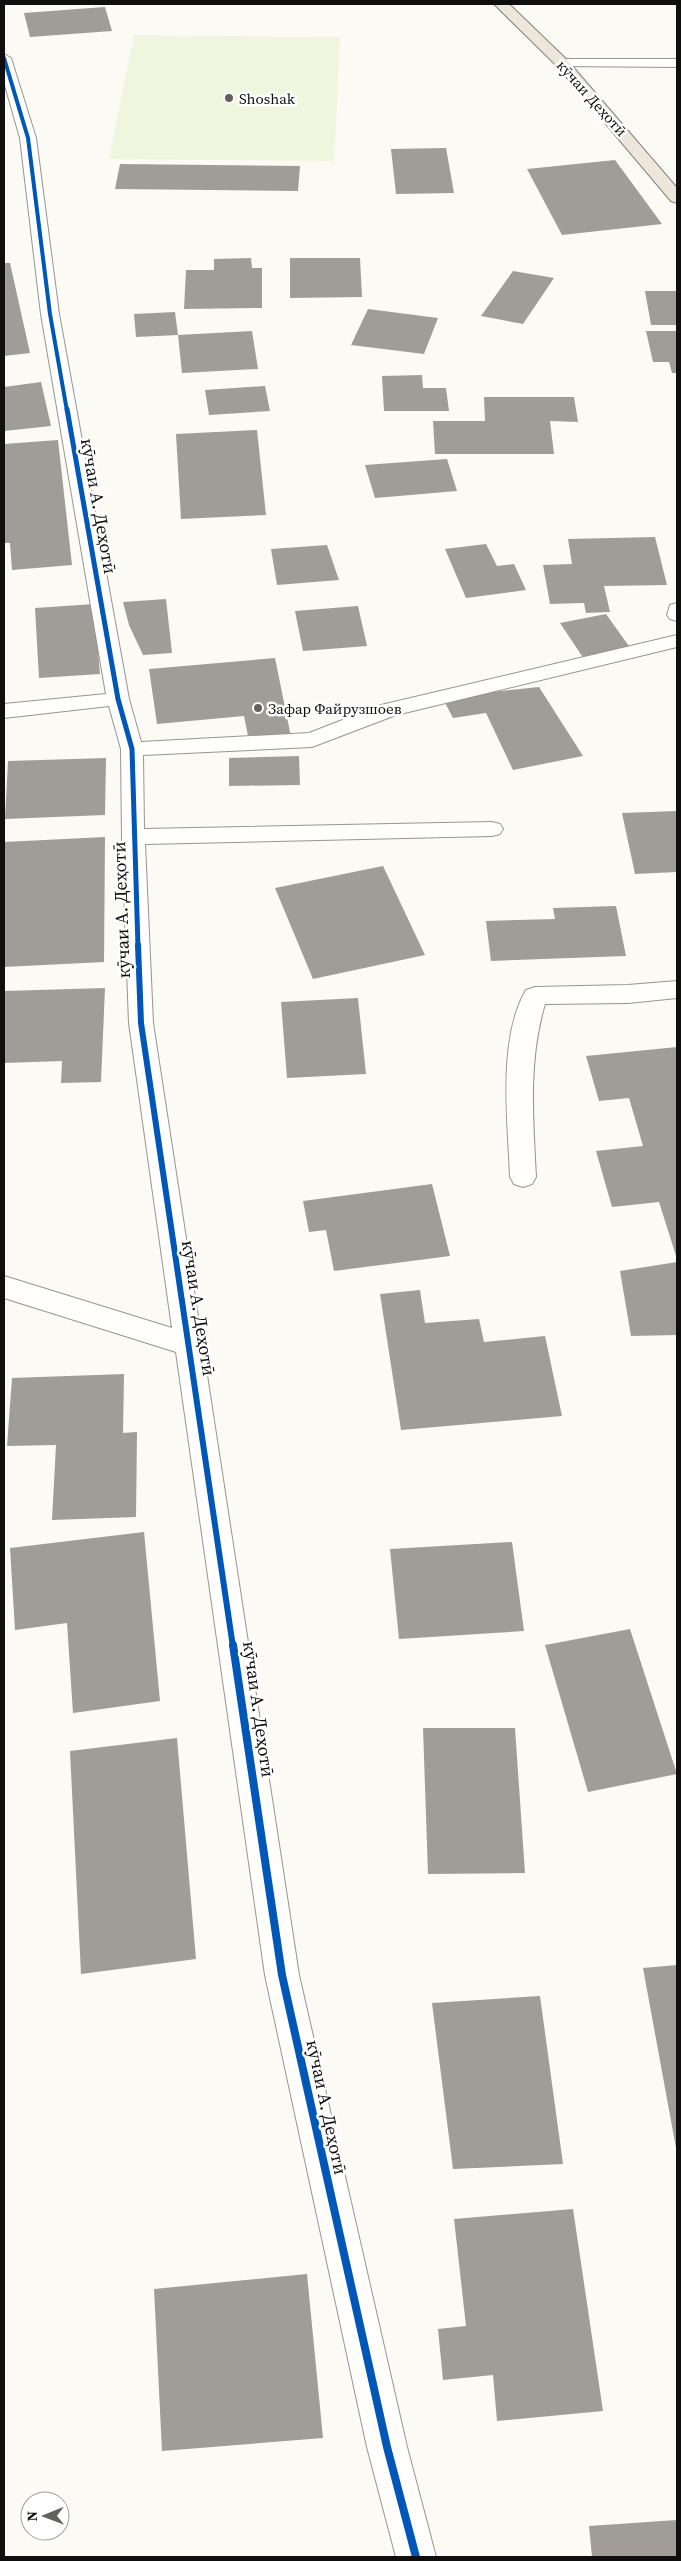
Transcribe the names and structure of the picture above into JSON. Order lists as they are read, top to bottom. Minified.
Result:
{"streets":{"main road":["кӯчаи Деҳотӣ"],"street":["кӯчаи А. Деҳотӣ"]},"places":["Shoshak","Зафар Файрузшоев"],"north":"left"}
